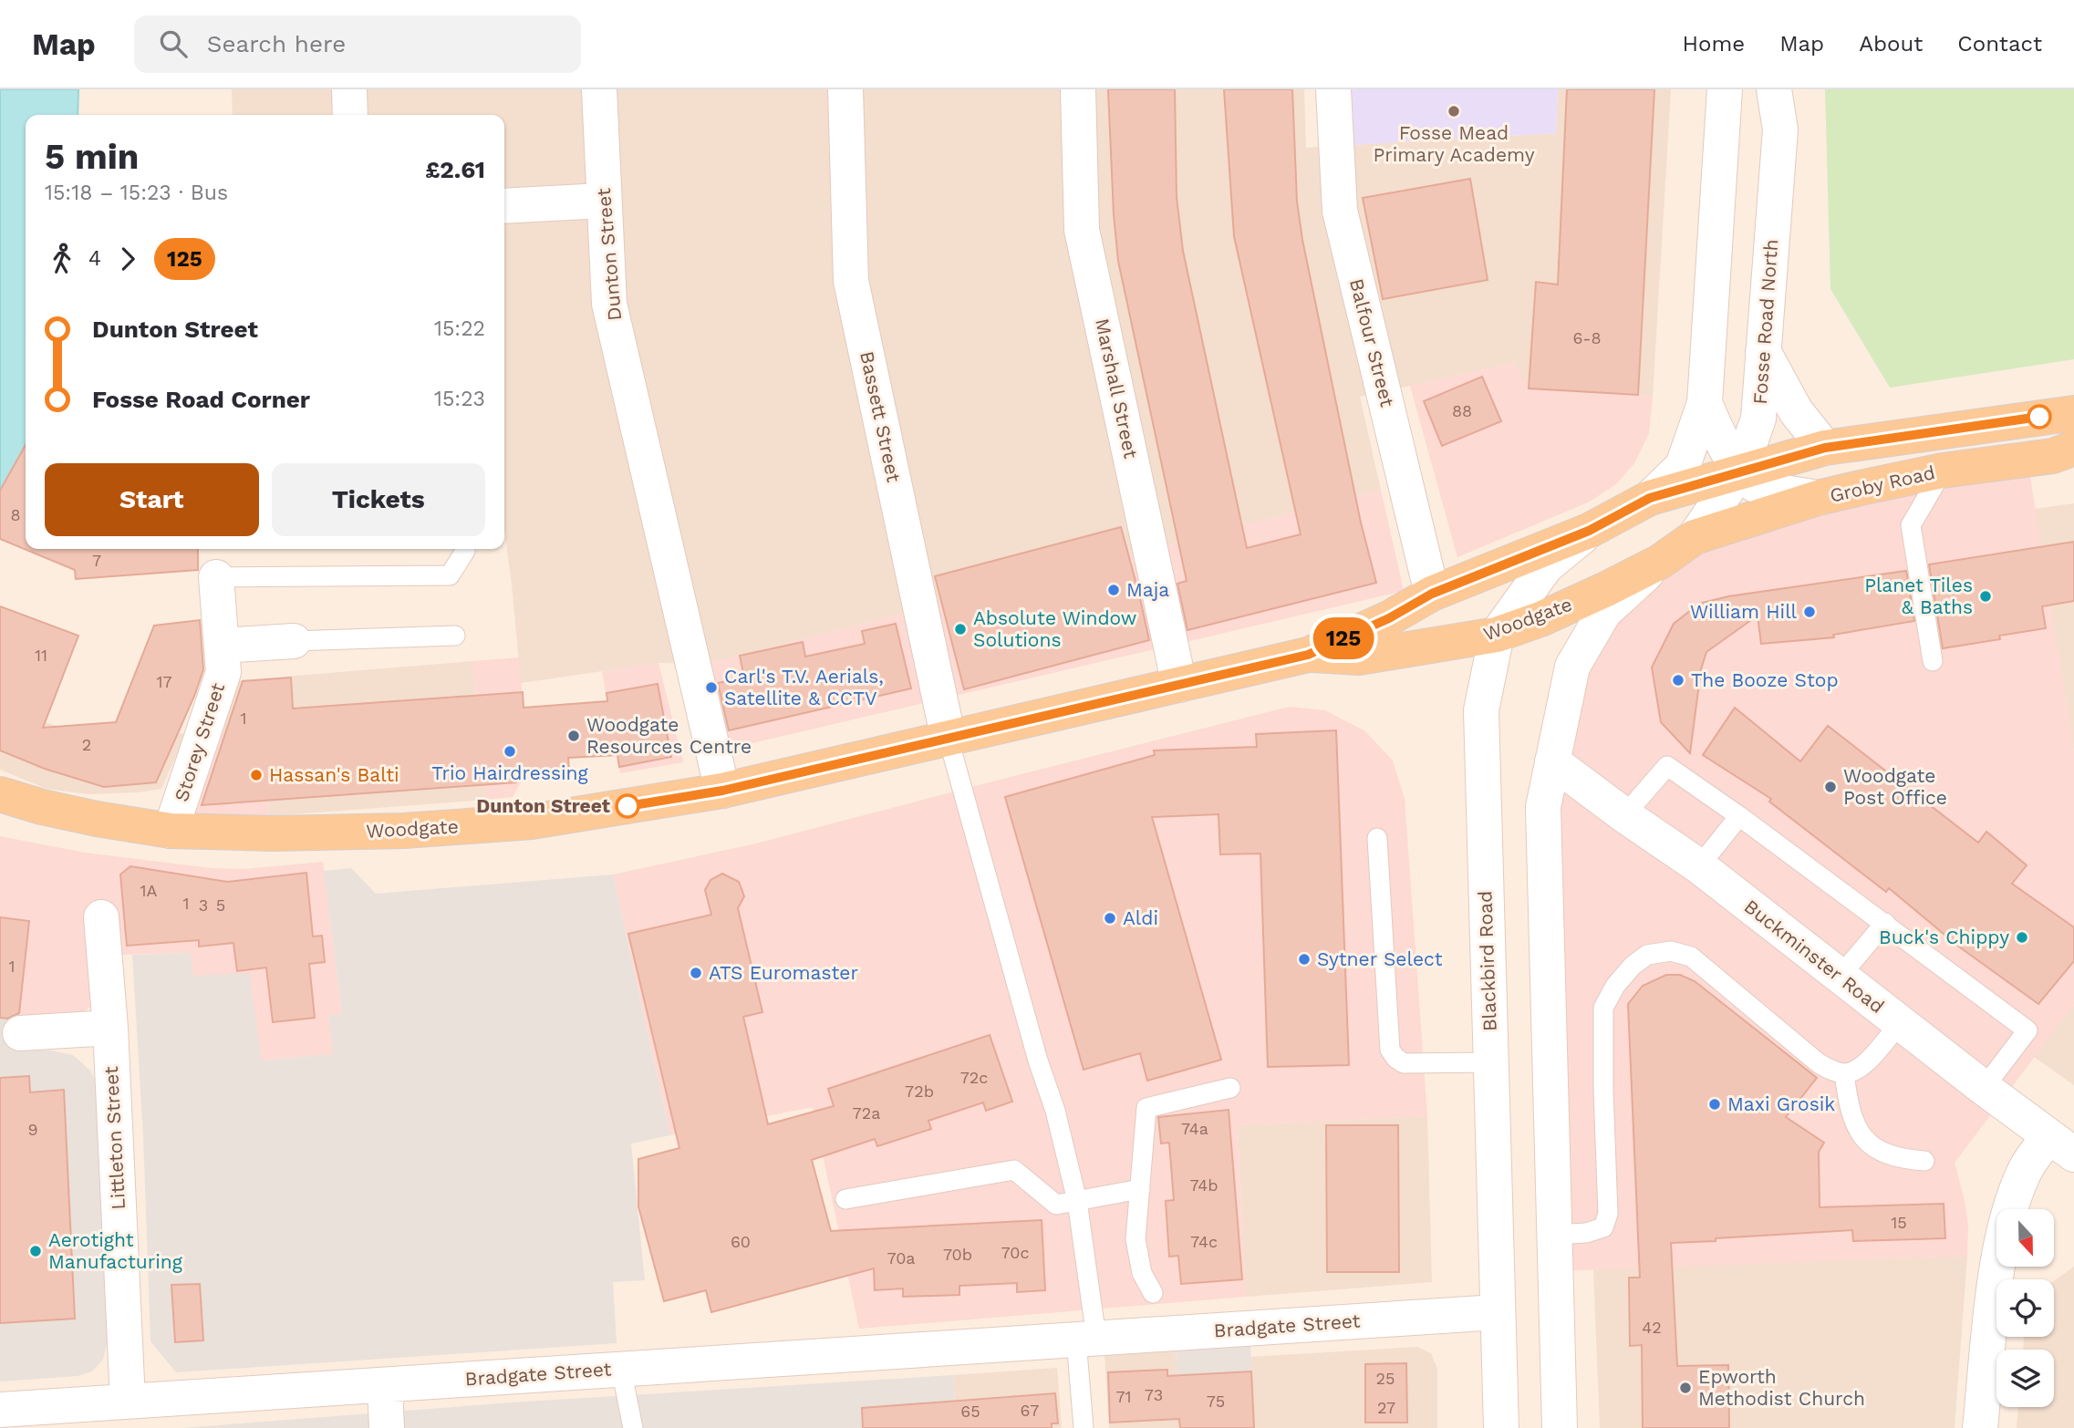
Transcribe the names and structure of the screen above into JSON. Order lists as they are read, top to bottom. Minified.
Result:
{"streets":{"main road":["Groby Road","Woodgate"],"street":["Dunton Street","Fosse Road North","Balfour Street","Marshall Street","Bassett Street","Storey Street","Buckminster Road","Blackbird Road","Littleton Street","Bradgate Street"]},"crossings":[["Dunton Street","Woodgate"],["Fosse Road North","Groby Road"],["Fosse Road North","Woodgate"],["Balfour Street","Woodgate"],["Marshall Street","Woodgate"],["Bassett Street","Woodgate"],["Groby Road","Woodgate"],["Woodgate","Storey Street"],["Woodgate","Blackbird Road"],["Blackbird Road","Bradgate Street"],["Littleton Street","Bradgate Street"]],"places":["Fosse Mead Primary Academy","Maja","Planet Tiles & Baths","William Hill","Absolute Window Solutions","The Booze Stop","Carl's T.V. Aerials, Satellite & CCTV","Woodgate Resources Centre","Trio Hairdressing","Hassan's Balti","Woodgate Post Office","Dunton Street","Aldi","Buck's Chippy","Sytner Select","ATS Euromaster","Maxi Grosik","Aerotight Manufacturing","Epworth Methodist Church"],"lines":["bus line 125"],"house_numbers":["6-8","88","8","7","11","17","1","2","1A","1","3","5","1","72c","72b","72a","74a","9","74b","15","60","74c","70c","70b","70a","42","25","73","71","75","27","67","65"],"north":"bottom","page":{"header":"Map","search":"Search here","nav":["Home","Map","About","Contact"],"on_map":"125","heading":["5 min","15:18 – 15:23 · Bus","£2.61"],"legs":["4","125"],"list":[{"name":"Dunton Street","value":"15:22"},{"name":"Fosse Road Corner","value":"15:23"}],"buttons":["Start","Tickets"]}}
